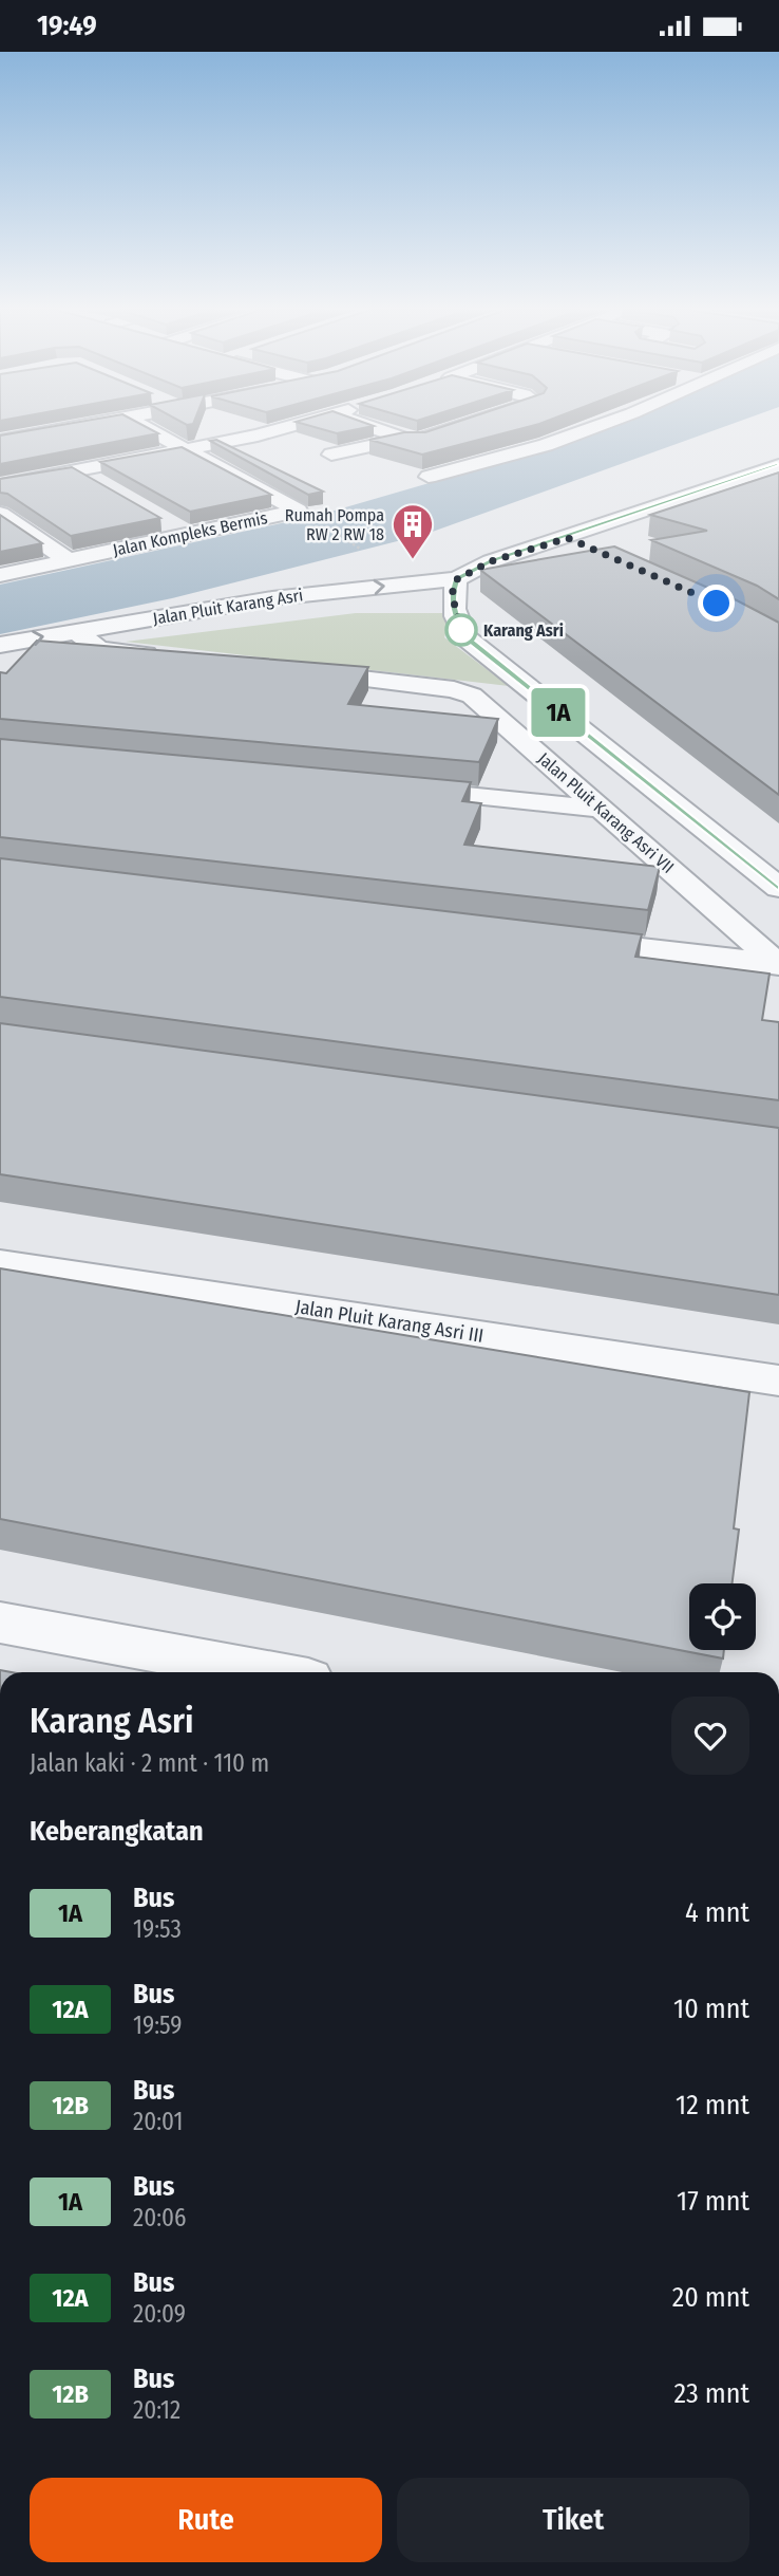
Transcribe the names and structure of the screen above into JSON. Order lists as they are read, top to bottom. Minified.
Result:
{"streets":{"street":["Jalan Kompleks Bermis","Jalan Pluit Karang Asri","Jalan Pluit Karang Asri VII","Jalan Pluit Karang Asri III"]},"places":{"building":["Rumah Pompa RW 2 RW 18"],"other":["Karang Asri"]},"lines":["bus line 1A"],"page":{"status":"19:49","on_map":"1A","heading":[["Karang Asri","Jalan kaki · 2 mnt · 110 m"],"Keberangkatan"],"list":[{"mark":"1A","name":"Bus","note":"19:53","value":"4 mnt"},{"mark":"12A","name":"Bus","note":"19:59","value":"10 mnt"},{"mark":"12B","name":"Bus","note":"20:01","value":"12 mnt"},{"mark":"1A","name":"Bus","note":"20:06","value":"17 mnt"},{"mark":"12A","name":"Bus","note":"20:09","value":"20 mnt"},{"mark":"12B","name":"Bus","note":"20:12","value":"23 mnt"}],"buttons":["Rute","Tiket"]}}
